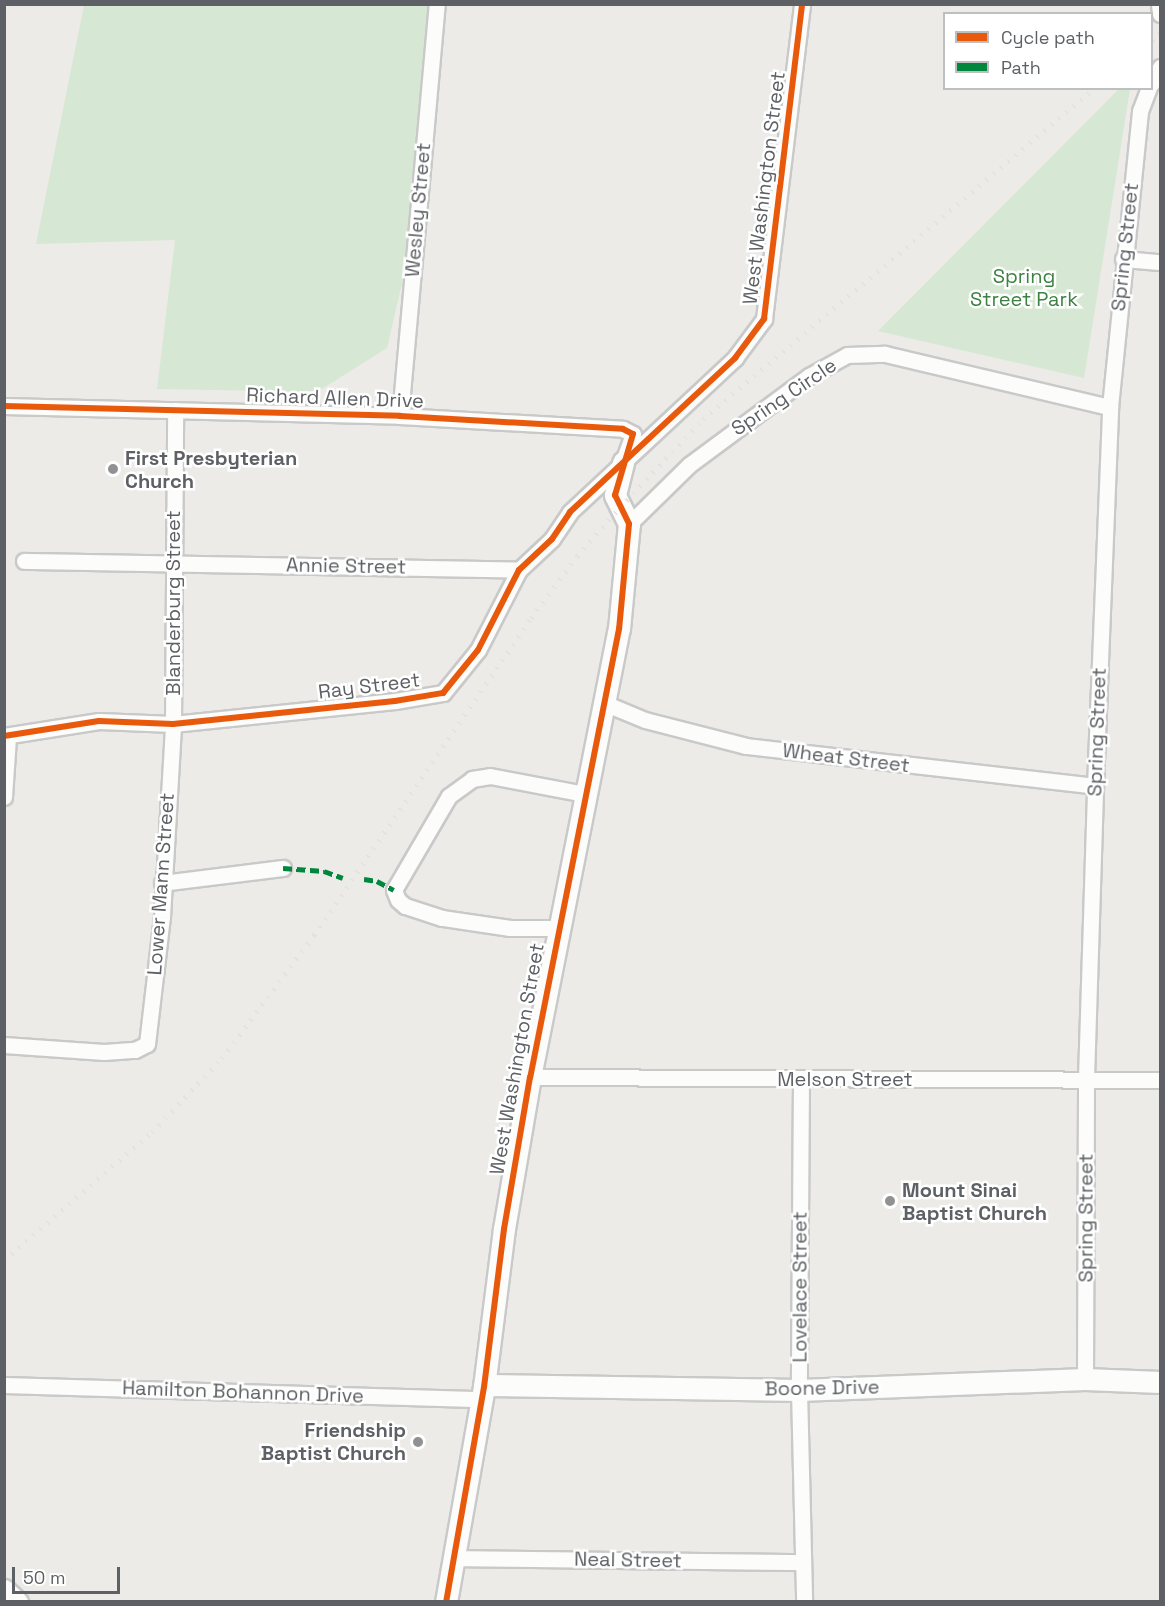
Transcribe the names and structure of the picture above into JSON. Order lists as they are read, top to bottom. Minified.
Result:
{"streets":{"street":["West Washington Street","Wesley Street","Spring Street","Spring Circle","Richard Allen Drive","Annie Street","Blanderburg Street","Ray Street","Wheat Street","Lower Mann Street","Melson Street","Lovelace Street","Boone Drive","Hamilton Bohannon Drive","Neal Street"]},"crossings":[["West Washington Street","Spring Circle"],["West Washington Street","Richard Allen Drive"],["West Washington Street","Ray Street"],["West Washington Street","Wheat Street"],["West Washington Street","Melson Street"],["West Washington Street","Boone Drive"],["West Washington Street","Hamilton Bohannon Drive"],["West Washington Street","Neal Street"],["Wesley Street","Richard Allen Drive"],["Spring Street","Spring Circle"],["Spring Street","Wheat Street"],["Spring Street","Melson Street"],["Spring Street","Boone Drive"],["Richard Allen Drive","Blanderburg Street"],["Richard Allen Drive","Ray Street"],["Annie Street","Blanderburg Street"],["Annie Street","Ray Street"],["Blanderburg Street","Ray Street"],["Blanderburg Street","Lower Mann Street"],["Ray Street","Lower Mann Street"],["Melson Street","Lovelace Street"],["Lovelace Street","Boone Drive"],["Lovelace Street","Neal Street"],["Boone Drive","Hamilton Bohannon Drive"]],"parks":["Spring Street Park"],"places":["First Presbyterian Church","Mount Sinai Baptist Church","Friendship Baptist Church"],"legend":["Cycle path","Path"],"scale_bar":"50 m"}
